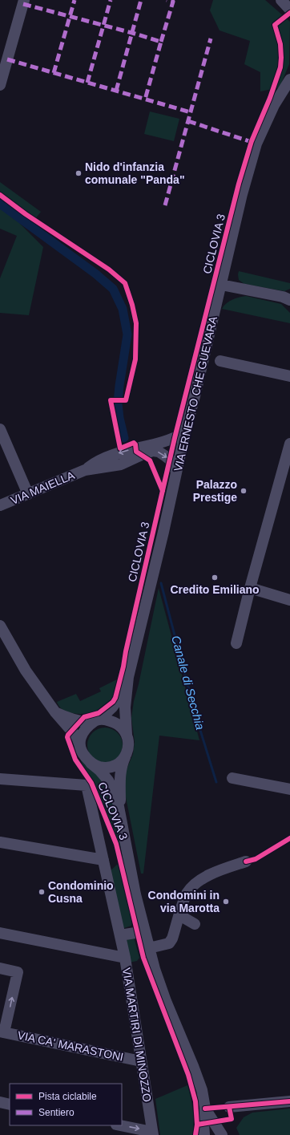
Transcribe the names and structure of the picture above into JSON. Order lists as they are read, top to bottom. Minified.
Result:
{"streets":{"street":["VIA ERNESTO CHE GUEVARA","VIA MAIELLA","VIA MARTIRI DI MINOZZO","VIA CA' MARASTONI"],"cycle path":["CICLOVIA 3"]},"crossings":[["VIA ERNESTO CHE GUEVARA","VIA MAIELLA"],["VIA MARTIRI DI MINOZZO","VIA CA' MARASTONI"]],"water":["Canale di Secchia"],"places":["Nido d'infanzia comunale \"Panda\"","Palazzo Prestige","Credito Emiliano","Condominio Cusna","Condomini in via Marotta"],"legend":["Pista ciclabile","Sentiero"]}
